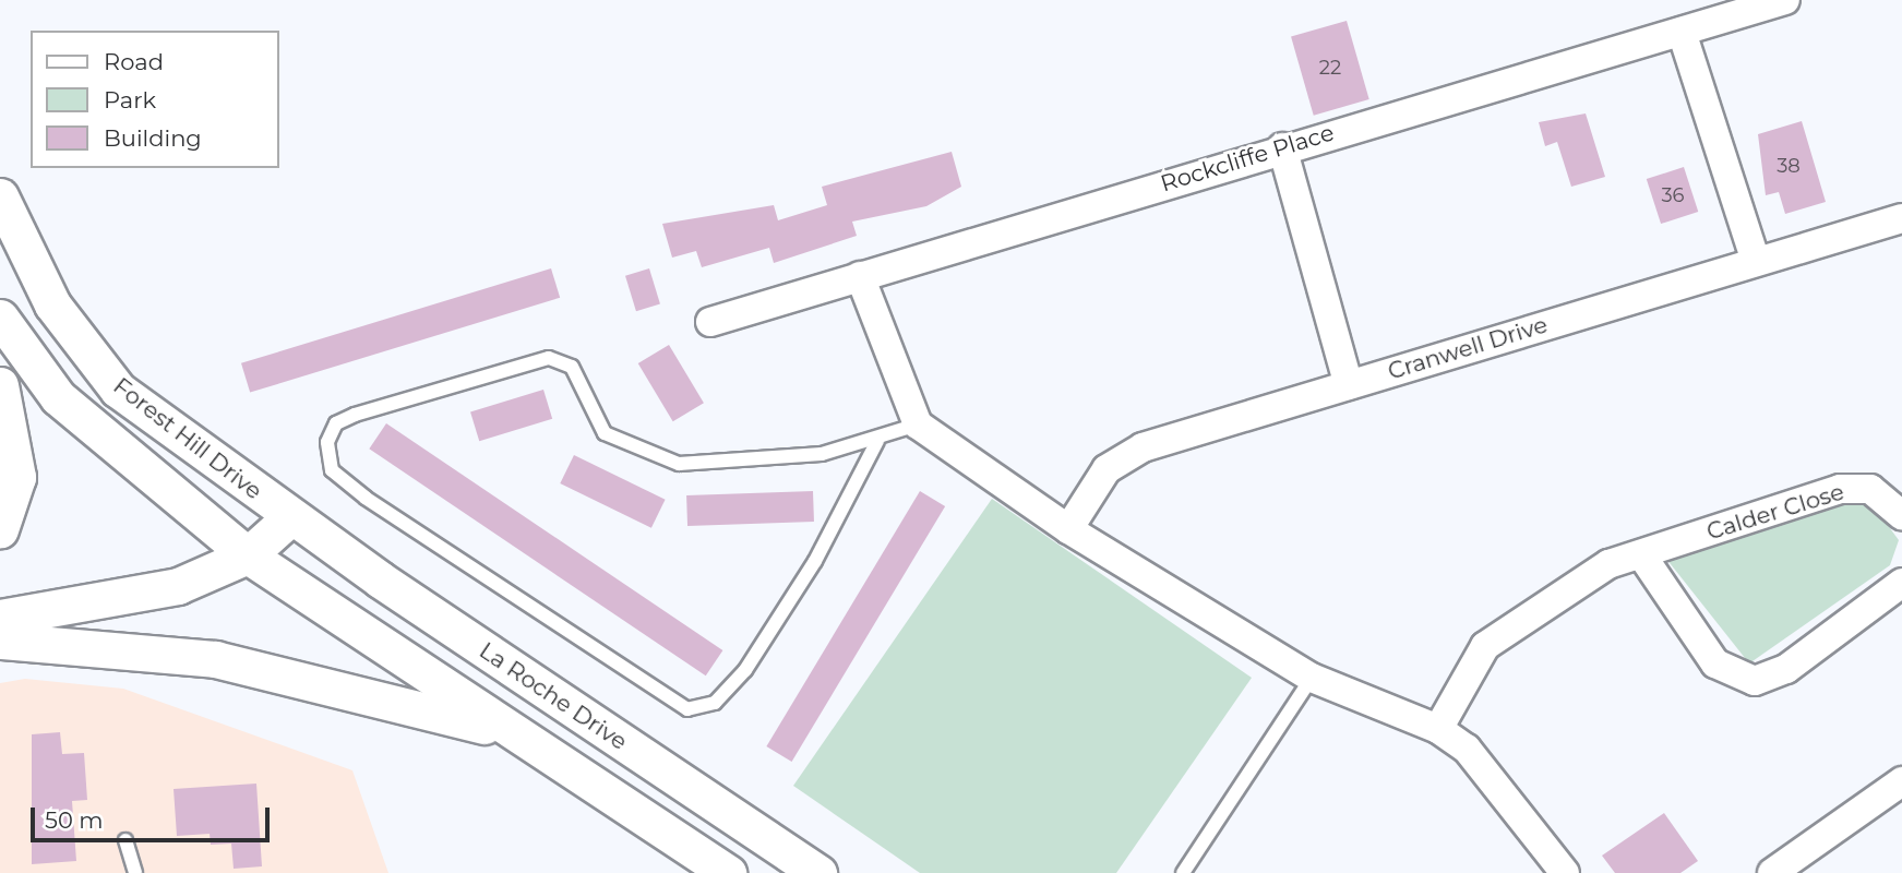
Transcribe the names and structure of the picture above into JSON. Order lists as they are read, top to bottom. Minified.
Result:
{"streets":{"street":["Rockcliffe Place","Cranwell Drive","Forest Hill Drive","Calder Close","La Roche Drive"]},"crossings":[["Forest Hill Drive","La Roche Drive"]],"house_numbers":["22","38","36"],"legend":["Road","Park","Building"],"scale_bar":"50 m"}
